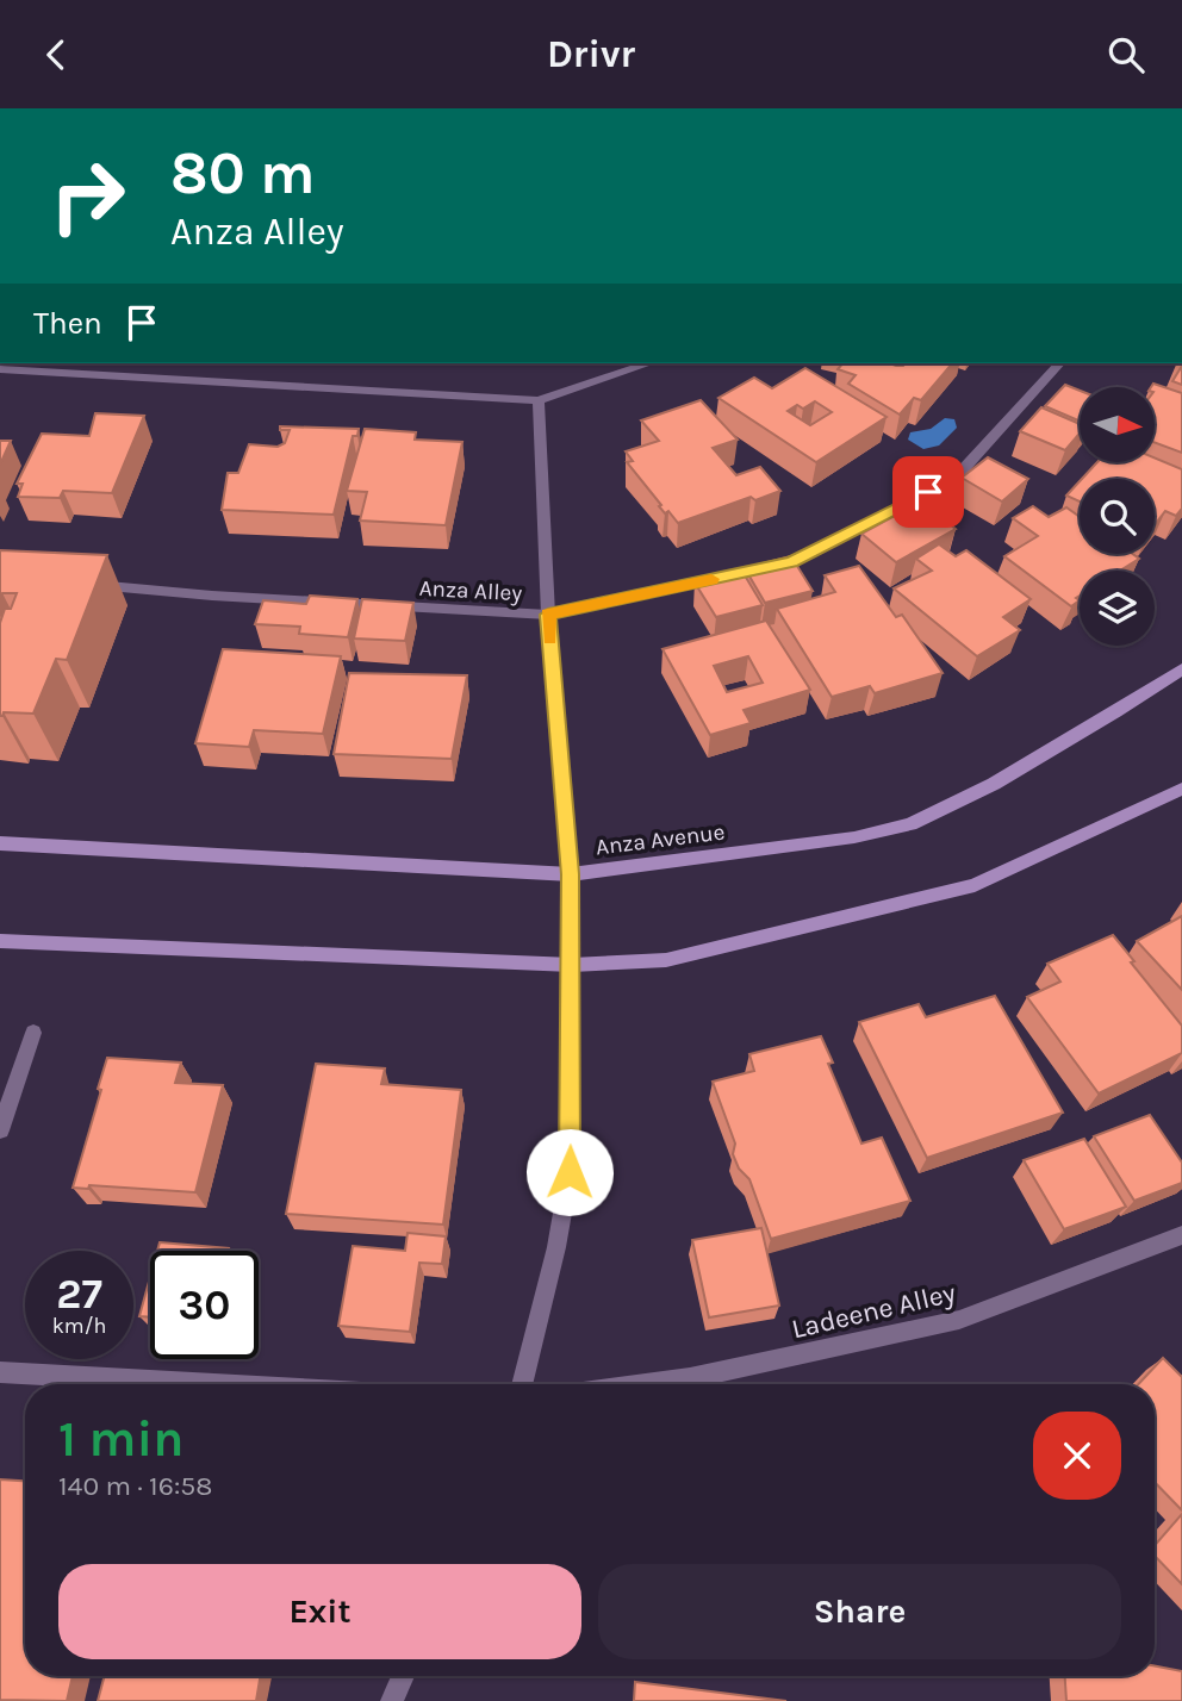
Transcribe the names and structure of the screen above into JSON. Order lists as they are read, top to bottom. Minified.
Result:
{"streets":{"main road":["Anza Avenue"],"street":["Anza Alley","Ladeene Alley"]},"north":"right","page":{"header":"Drivr","turn":["80 m","Anza Alley"],"then":"Then","speed":"27 km/h","limit":"30","heading":["1 min","140 m · 16:58"],"buttons":["Exit","Share"]}}
